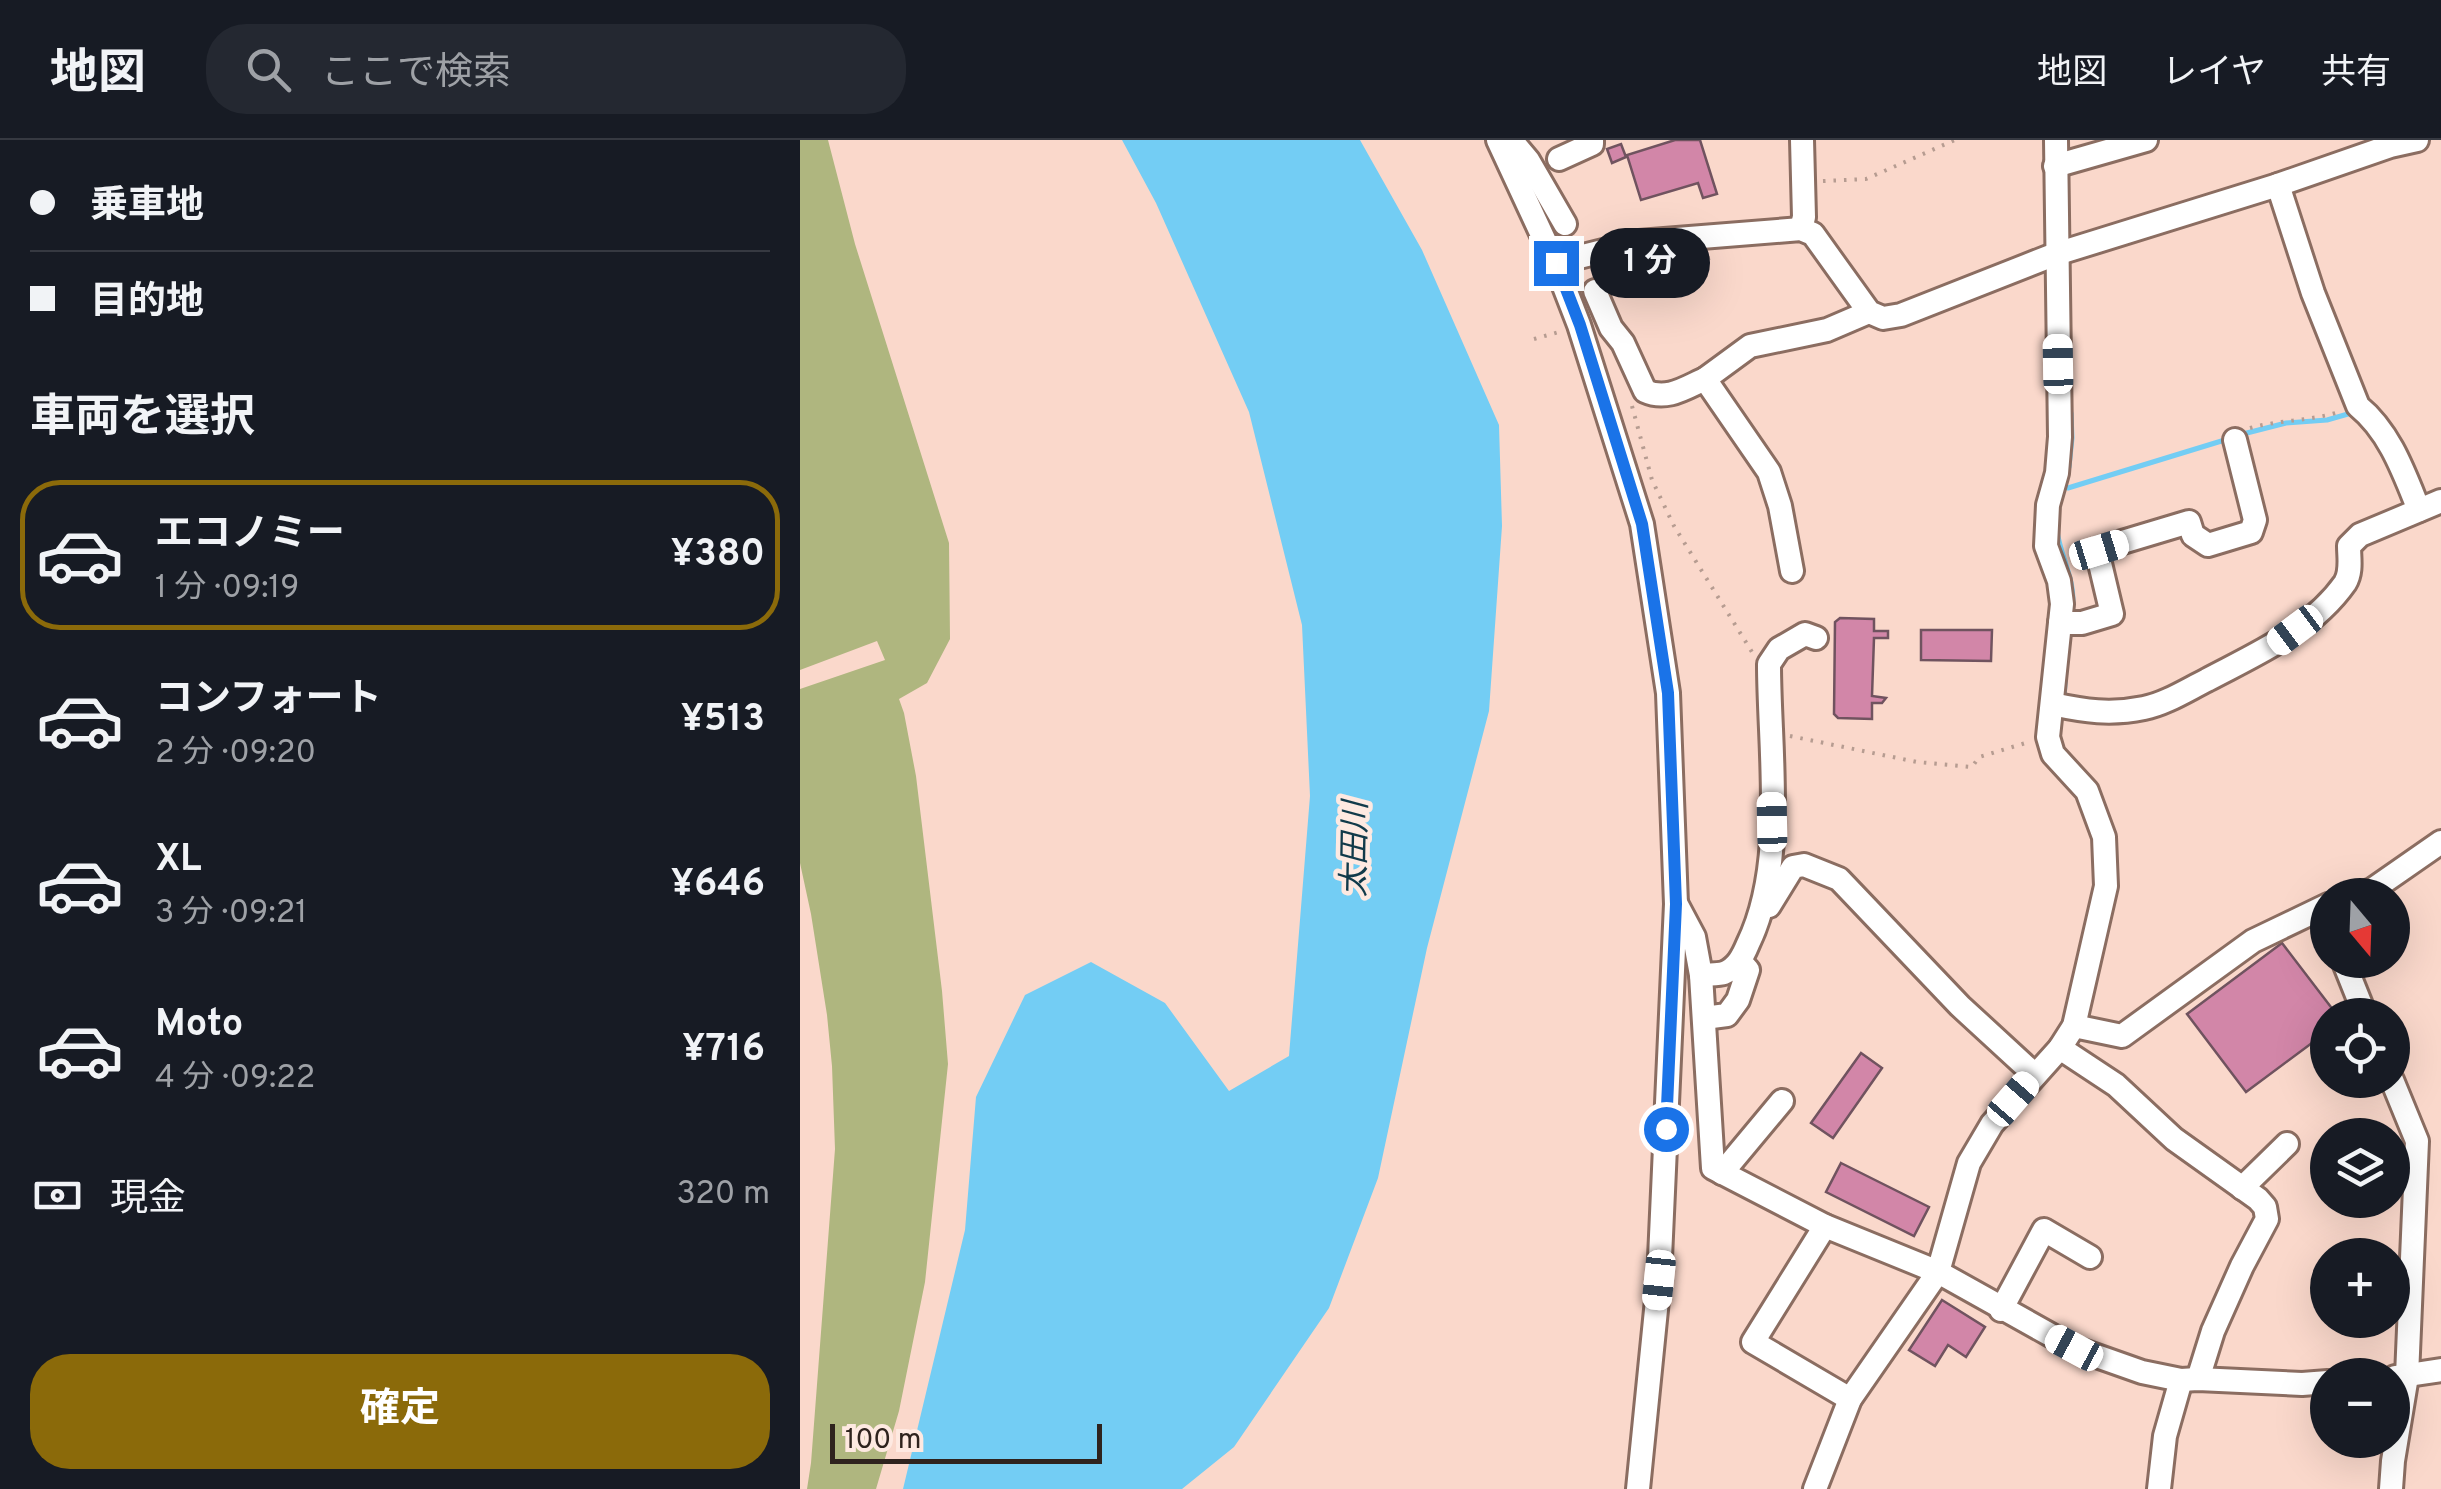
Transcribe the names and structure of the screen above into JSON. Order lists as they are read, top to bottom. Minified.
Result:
{"water":["太田川"],"scale_bar":"100 m","north":"bottom","page":{"header":"地図","search":"ここで検索","nav":["地図","レイヤ","共有"],"banner":["乗車地","目的地"],"bubble":"1 分","heading":"車両を選択","list":[{"name":"エコノミー","note":"1 分 · 09:19","value":"¥380"},{"name":"コンフォート","note":"2 分 · 09:20","value":"¥513"},{"name":"XL","note":"3 分 · 09:21","value":"¥646"},{"name":"Moto","note":"4 分 · 09:22","value":"¥716"}],"map_buttons":["+","−"],"pay":["現金","320 m"],"buttons":"確定","scale":"100 m"}}
